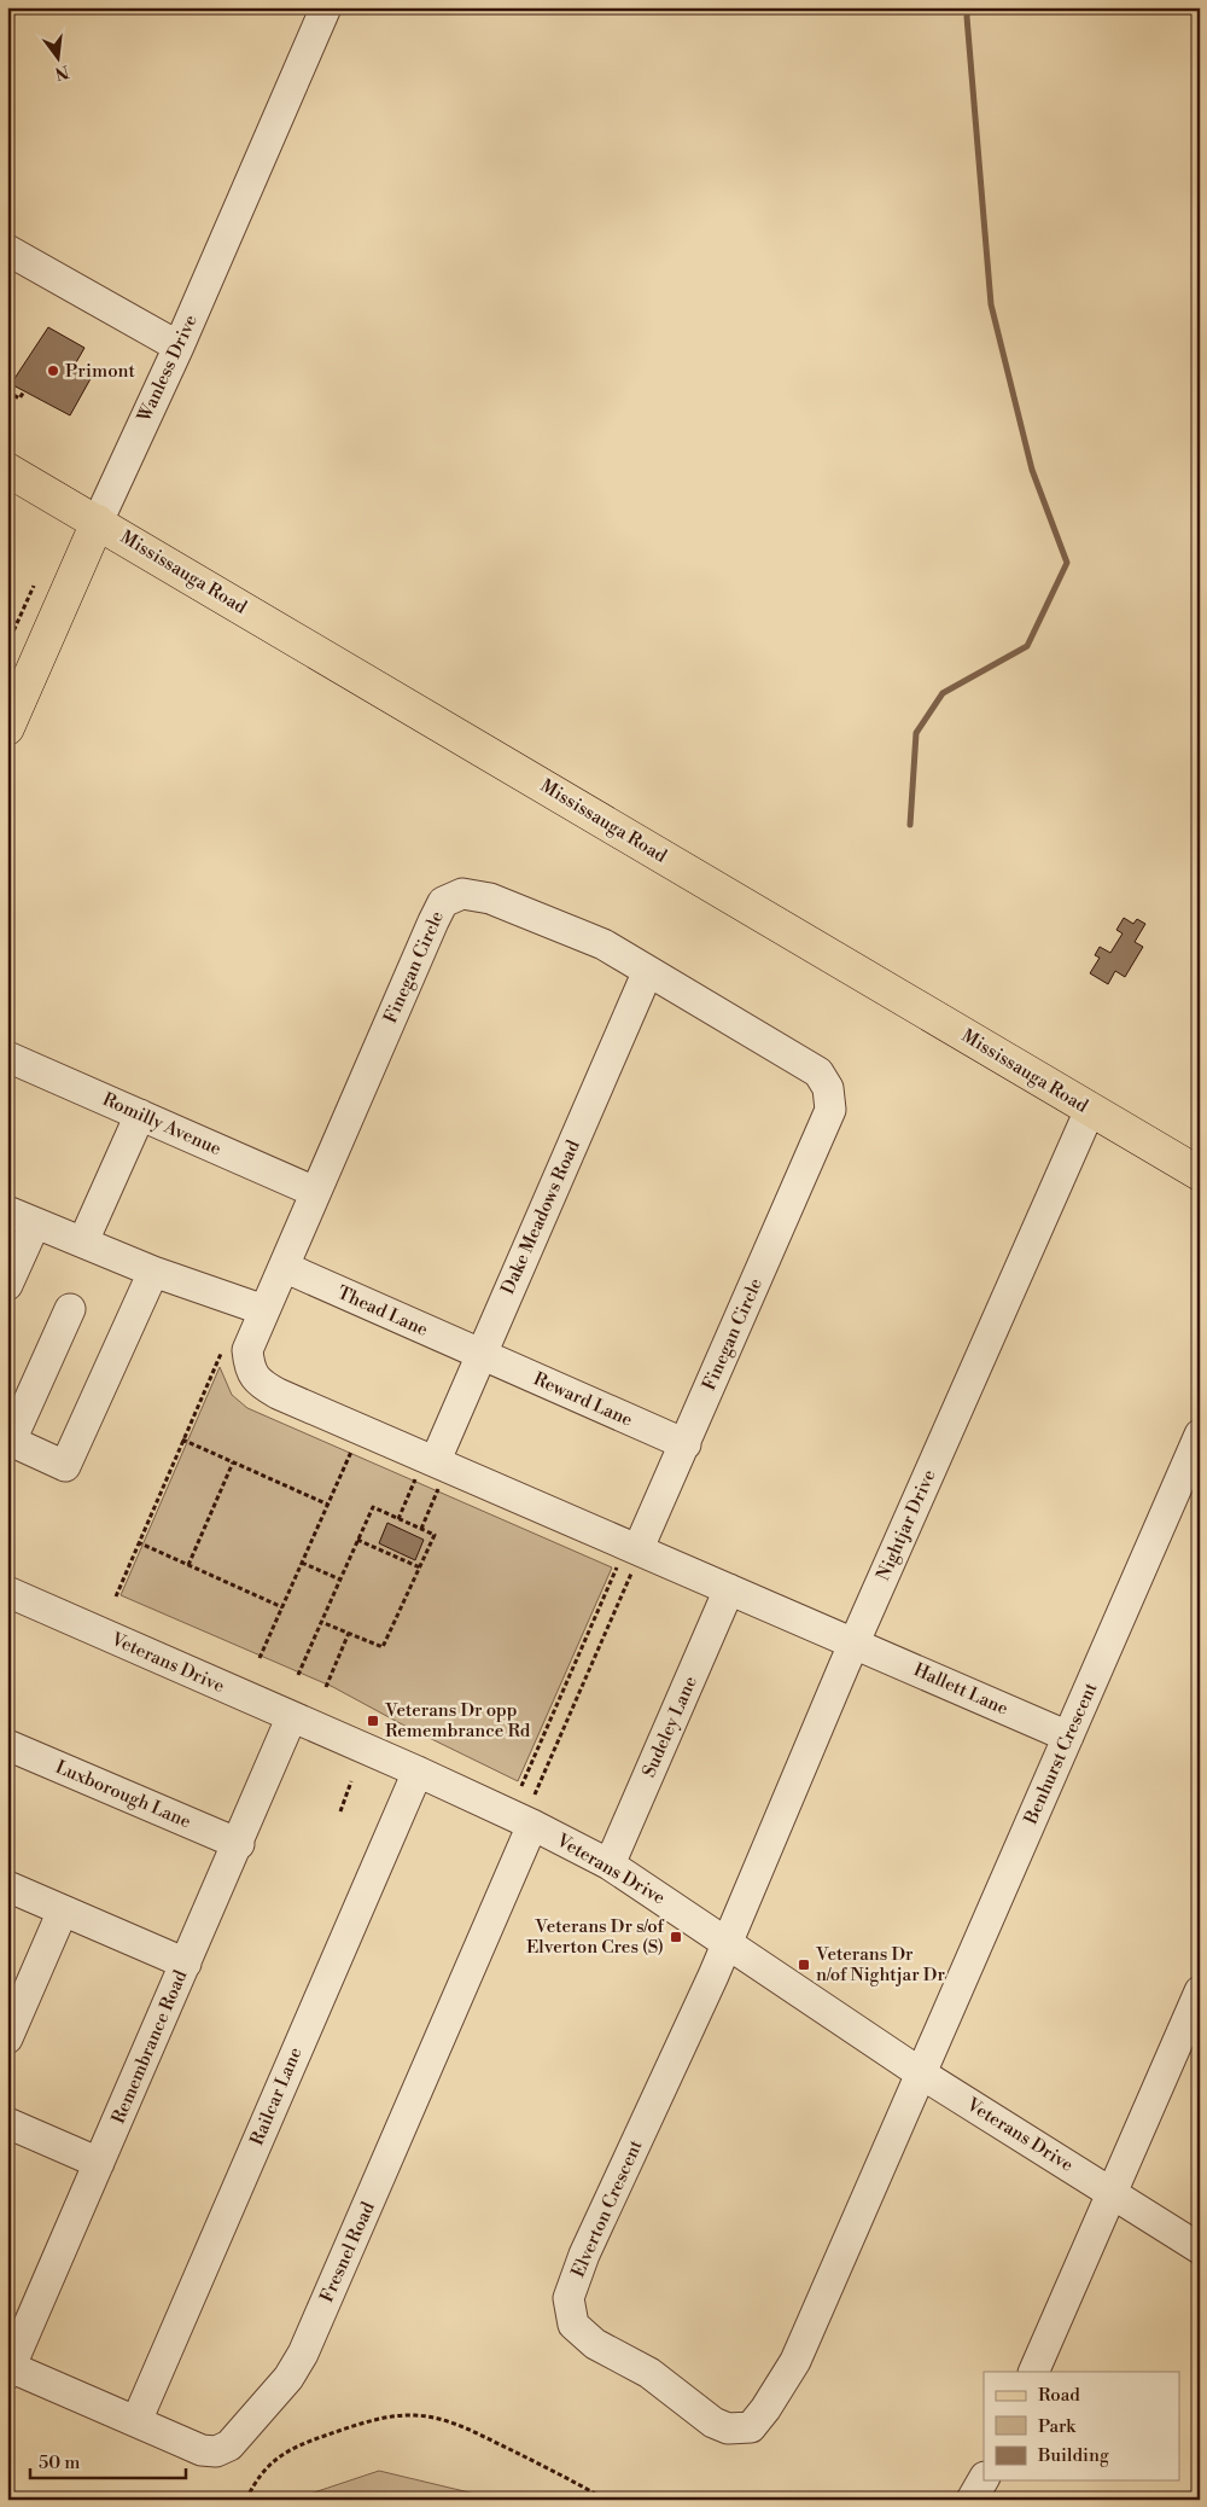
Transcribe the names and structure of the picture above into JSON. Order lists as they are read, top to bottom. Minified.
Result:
{"streets":{"main road":["Wanless Drive","Mississauga Road"],"street":["Finegan Circle","Romilly Avenue","Dake Meadows Road","Thead Lane","Reward Lane","Nightjar Drive","Veterans Drive","Hallett Lane","Sudeley Lane","Benhurst Crescent","Luxborough Lane","Remembrance Road","Railcar Lane","Elverton Crescent","Fresnel Road"]},"crossings":[["Wanless Drive","Mississauga Road"],["Mississauga Road","Nightjar Drive"],["Finegan Circle","Romilly Avenue"],["Finegan Circle","Dake Meadows Road"],["Finegan Circle","Thead Lane"],["Finegan Circle","Reward Lane"],["Finegan Circle","Nightjar Drive"],["Finegan Circle","Hallett Lane"],["Finegan Circle","Sudeley Lane"],["Dake Meadows Road","Thead Lane"],["Dake Meadows Road","Reward Lane"],["Thead Lane","Reward Lane"],["Nightjar Drive","Veterans Drive"],["Nightjar Drive","Hallett Lane"],["Nightjar Drive","Elverton Crescent"],["Veterans Drive","Sudeley Lane"],["Veterans Drive","Benhurst Crescent"],["Veterans Drive","Remembrance Road"],["Veterans Drive","Railcar Lane"],["Veterans Drive","Elverton Crescent"],["Veterans Drive","Fresnel Road"],["Hallett Lane","Benhurst Crescent"],["Benhurst Crescent","Elverton Crescent"],["Luxborough Lane","Remembrance Road"],["Remembrance Road","Fresnel Road"],["Railcar Lane","Fresnel Road"]],"places":{"other":["Primont"],"transit":["Veterans Dr opp Remembrance Rd","Veterans Dr s/of Elverton Cres (S)","Veterans Dr n/of Nightjar Dr"]},"legend":["Road","Park","Building"],"scale_bar":"50 m","north":"bottom"}
